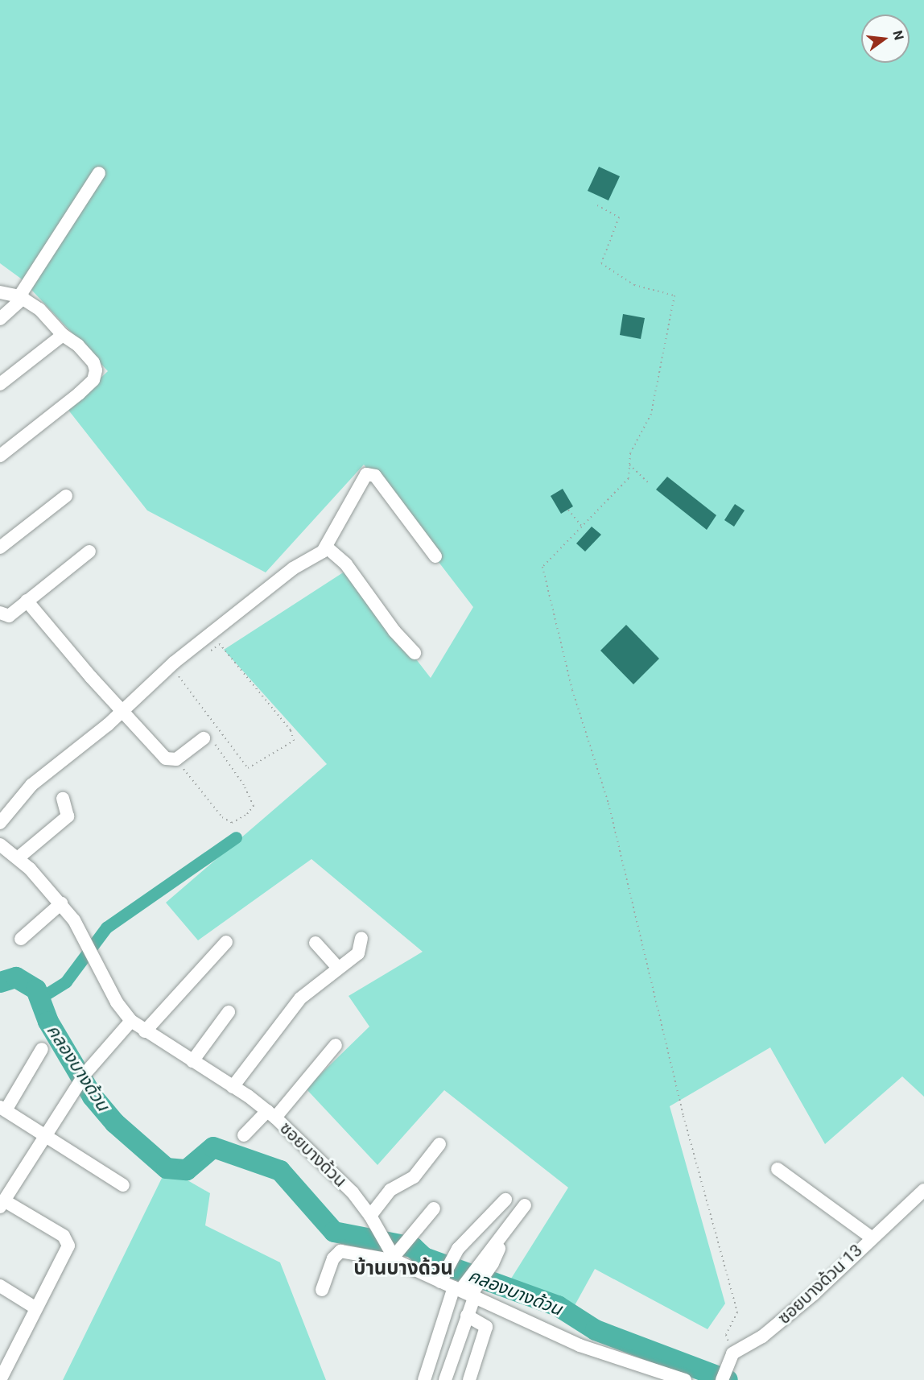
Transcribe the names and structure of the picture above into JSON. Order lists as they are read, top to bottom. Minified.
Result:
{"streets":{"street":["ซอยบางด้วน","ซอยบางด้วน 13"]},"districts":["บ้านบางด้วน"],"water":["คลองบางด้วน"],"north":"right"}
